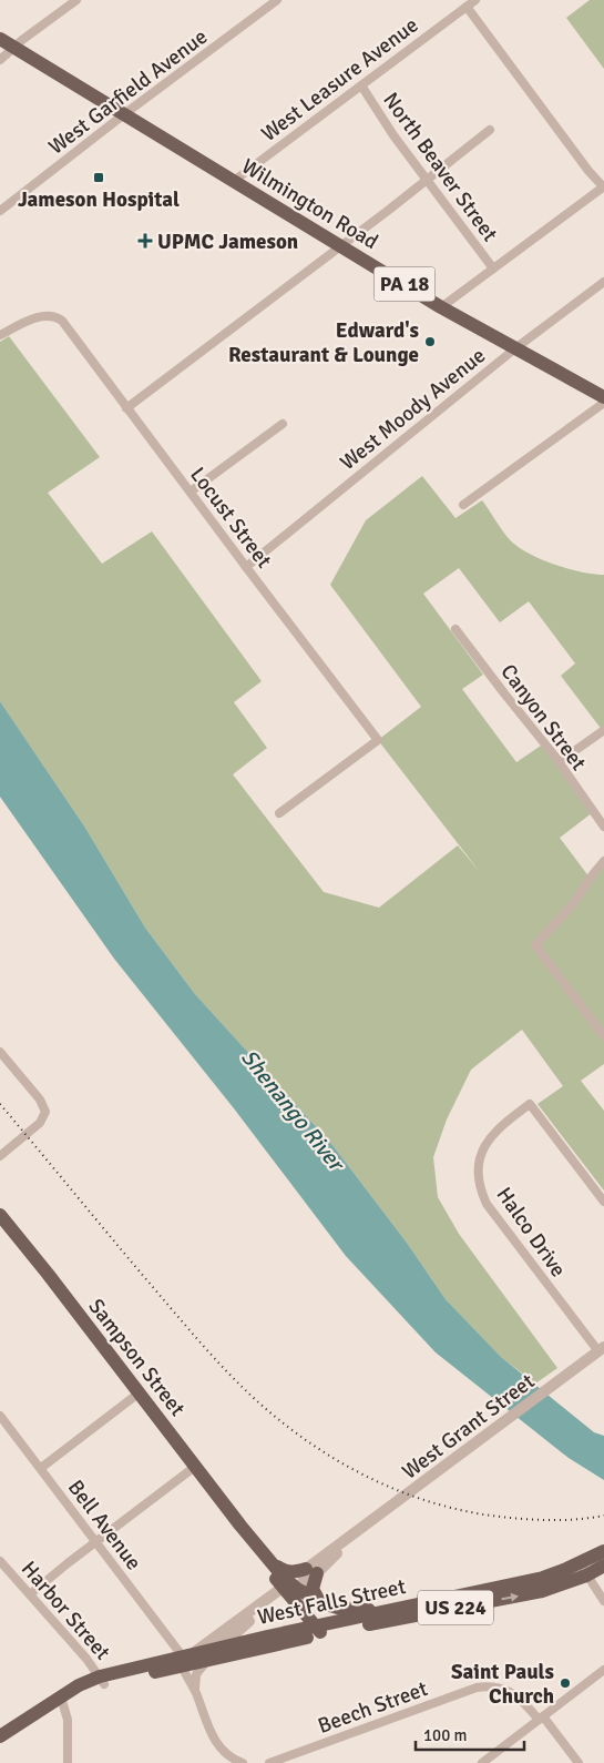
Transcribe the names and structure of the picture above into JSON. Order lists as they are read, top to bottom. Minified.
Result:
{"streets":{"main road":["Wilmington Road","PA 18","Sampson Street","West Falls Street","US 224"],"street":["West Leasure Avenue","West Garfield Avenue","North Beaver Street","West Moody Avenue","Locust Street","Canyon Street","Halco Drive","West Grant Street","Bell Avenue","Harbor Street","Beech Street"]},"crossings":[["West Leasure Avenue","North Beaver Street"],["West Leasure Avenue","Wilmington Road"],["West Garfield Avenue","Wilmington Road"],["Wilmington Road","West Moody Avenue"],["West Moody Avenue","Locust Street"],["Halco Drive","West Grant Street"],["Sampson Street","West Grant Street"],["Sampson Street","West Falls Street"],["West Grant Street","Bell Avenue"],["West Grant Street","West Falls Street"],["West Grant Street","US 224"],["Bell Avenue","West Falls Street"],["Bell Avenue","US 224"],["West Falls Street","US 224"],["US 224","Harbor Street"]],"water":["Shenango River"],"places":{"transit":["Jameson Hospital"],"health":["UPMC Jameson"],"other":["Edward's Restaurant & Lounge","Saint Pauls Church"]},"scale_bar":"100 m"}
